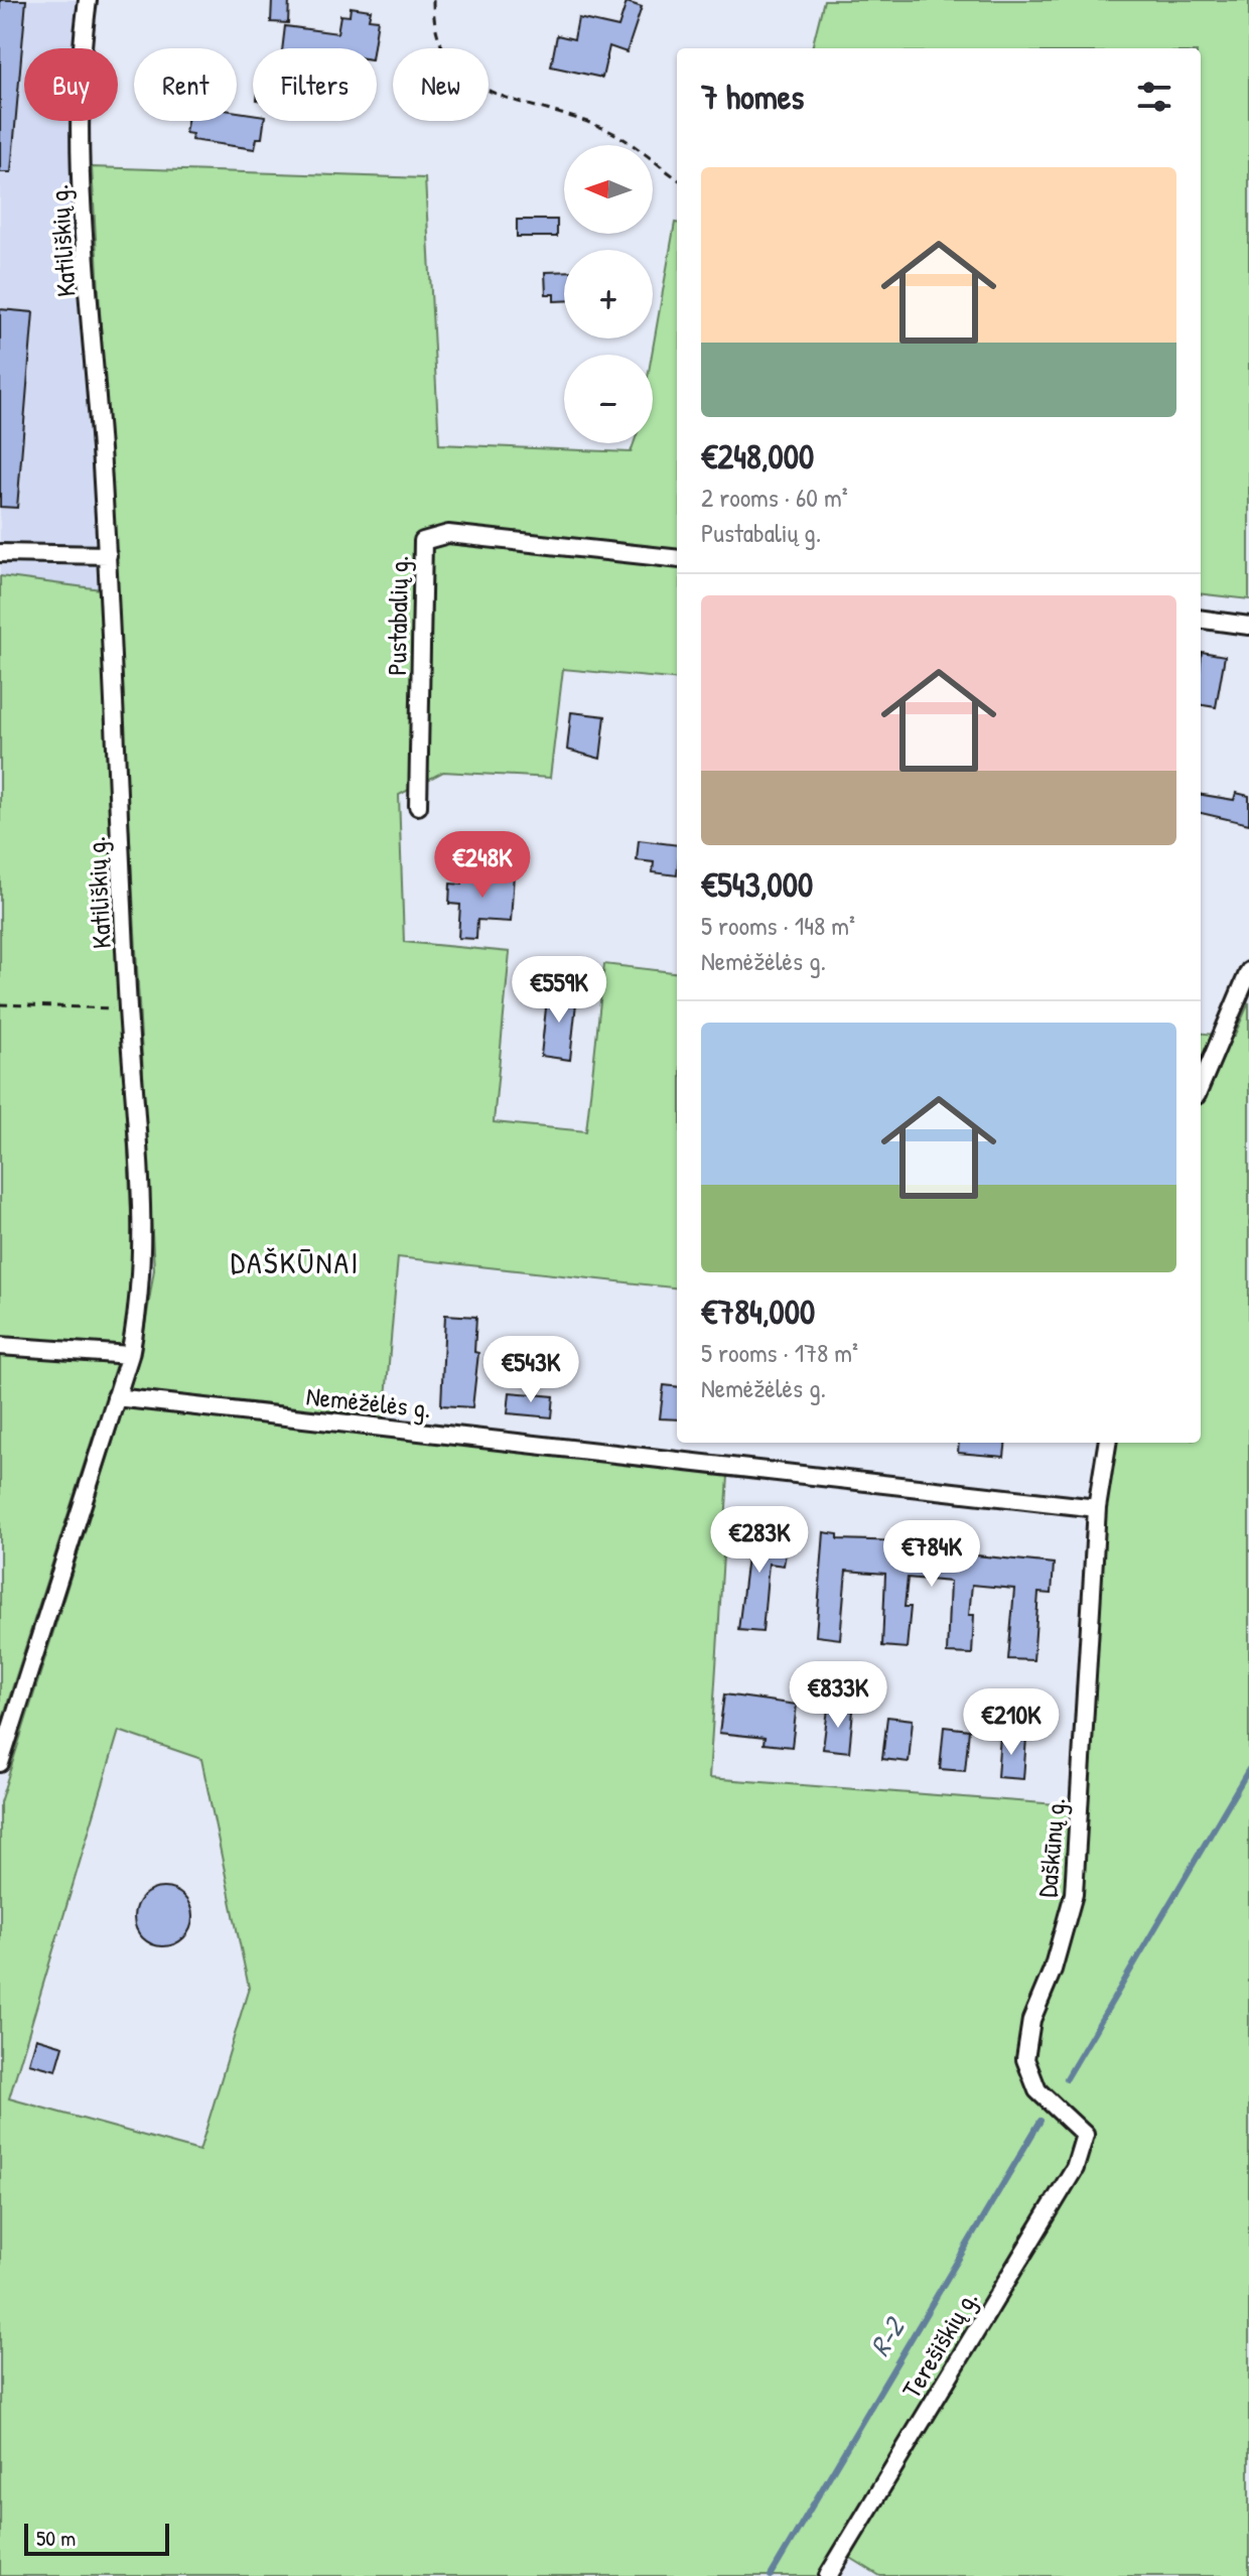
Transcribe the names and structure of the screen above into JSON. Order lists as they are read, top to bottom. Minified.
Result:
{"streets":{"street":["Katiliškių g.","Pustabalių g.","Nemėžėlės g.","Daškūnų g.","Terešiškių g."]},"crossings":[["Katiliškių g.","Nemėžėlės g."],["Nemėžėlės g.","Daškūnų g."],["Daškūnų g.","Terešiškių g."]],"districts":["DAŠKŪNAI"],"water":["R-2"],"scale_bar":"50 m","north":"left","page":{"chip":["Buy","Rent","Filters","New"],"heading":"7 homes","map_buttons":["+","−"],"list":[{"name":"€248,000","note":"2 rooms · 60 m² · Pustabalių g."},{"name":"€543,000","note":"5 rooms · 148 m² · Nemėžėlės g."},{"name":"€784,000","note":"5 rooms · 178 m² · Nemėžėlės g."}],"price":["€248K","€559K","€543K","€283K","€784K","€833K","€210K"],"scale":"50 m"}}
